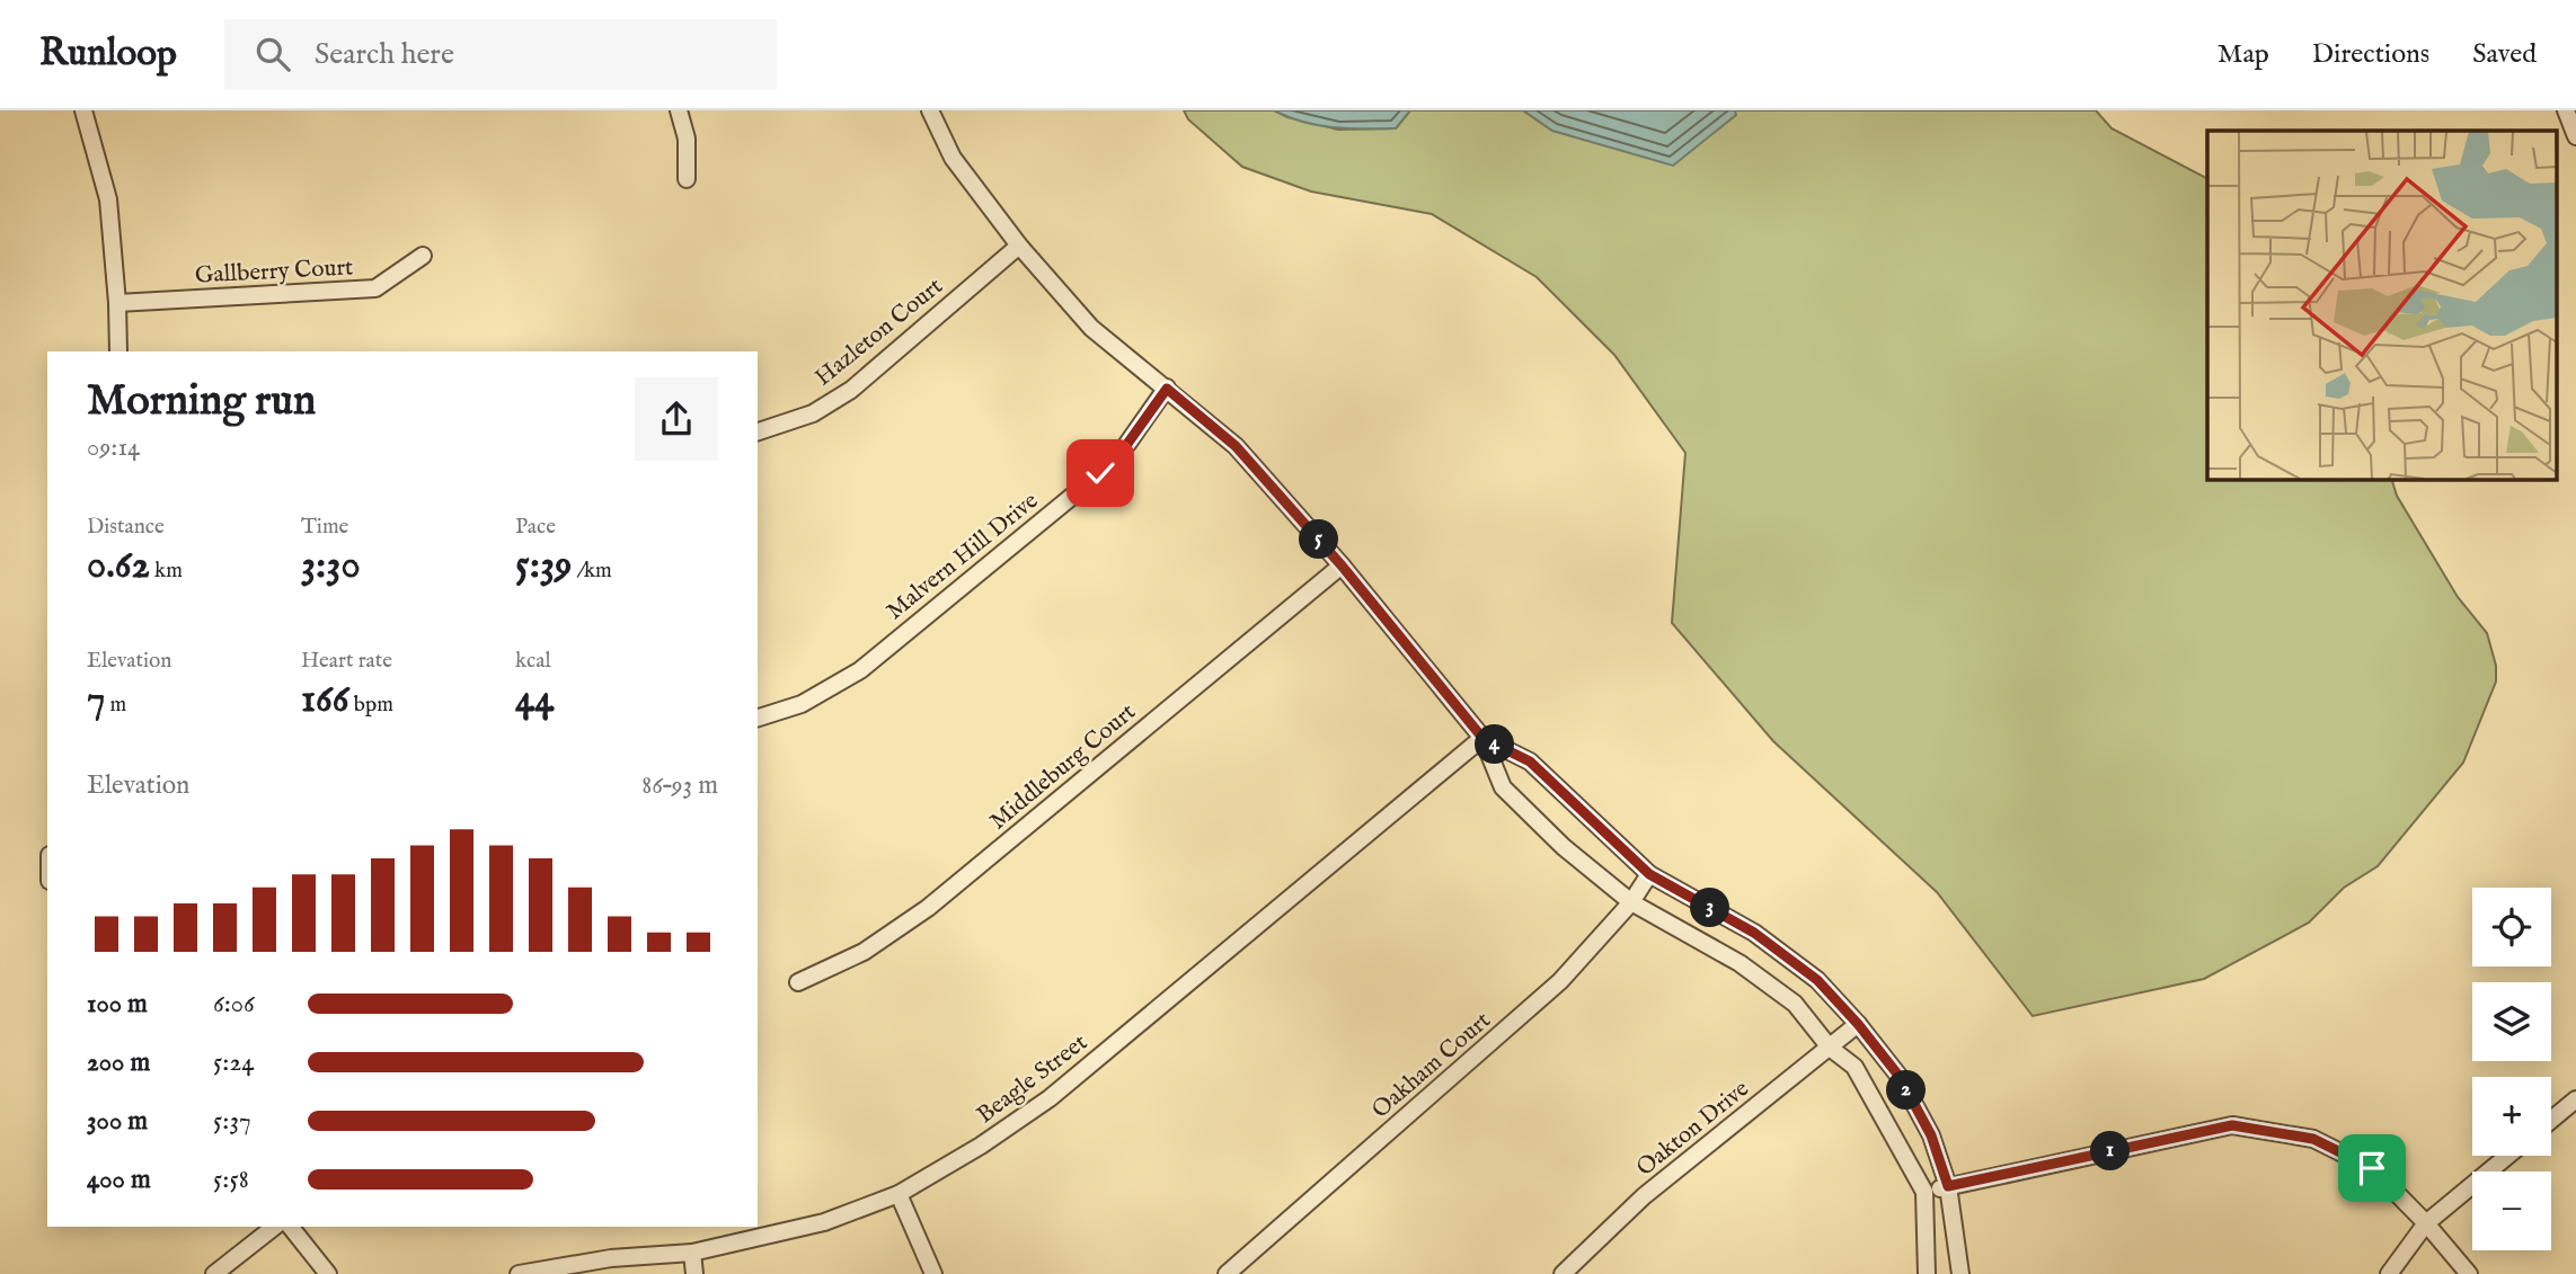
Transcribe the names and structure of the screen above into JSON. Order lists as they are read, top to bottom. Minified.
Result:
{"streets":{"street":["Gallberry Court","Hazleton Court","Malvern Hill Drive","Middleburg Court","Oakham Court","Beagle Street","Oakton Drive"]},"page":{"header":"Runloop","search":"Search here","nav":["Map","Directions","Saved"],"heading":["Morning run","09:14"],"stats":[["Distance","0.62 km"],["Time","3:30"],["Pace","5:39 /km"],["Elevation","7 m"],["Heart rate","166 bpm"],["kcal","44"]],"pins":["5","4","3","2","1"],"chart":["Elevation","86–93 m"],"map_buttons":["+","−"],"list":[{"name":"100 m","note":"6:06"},{"name":"200 m","note":"5:24"},{"name":"300 m","note":"5:37"},{"name":"400 m","note":"5:58"}]}}
